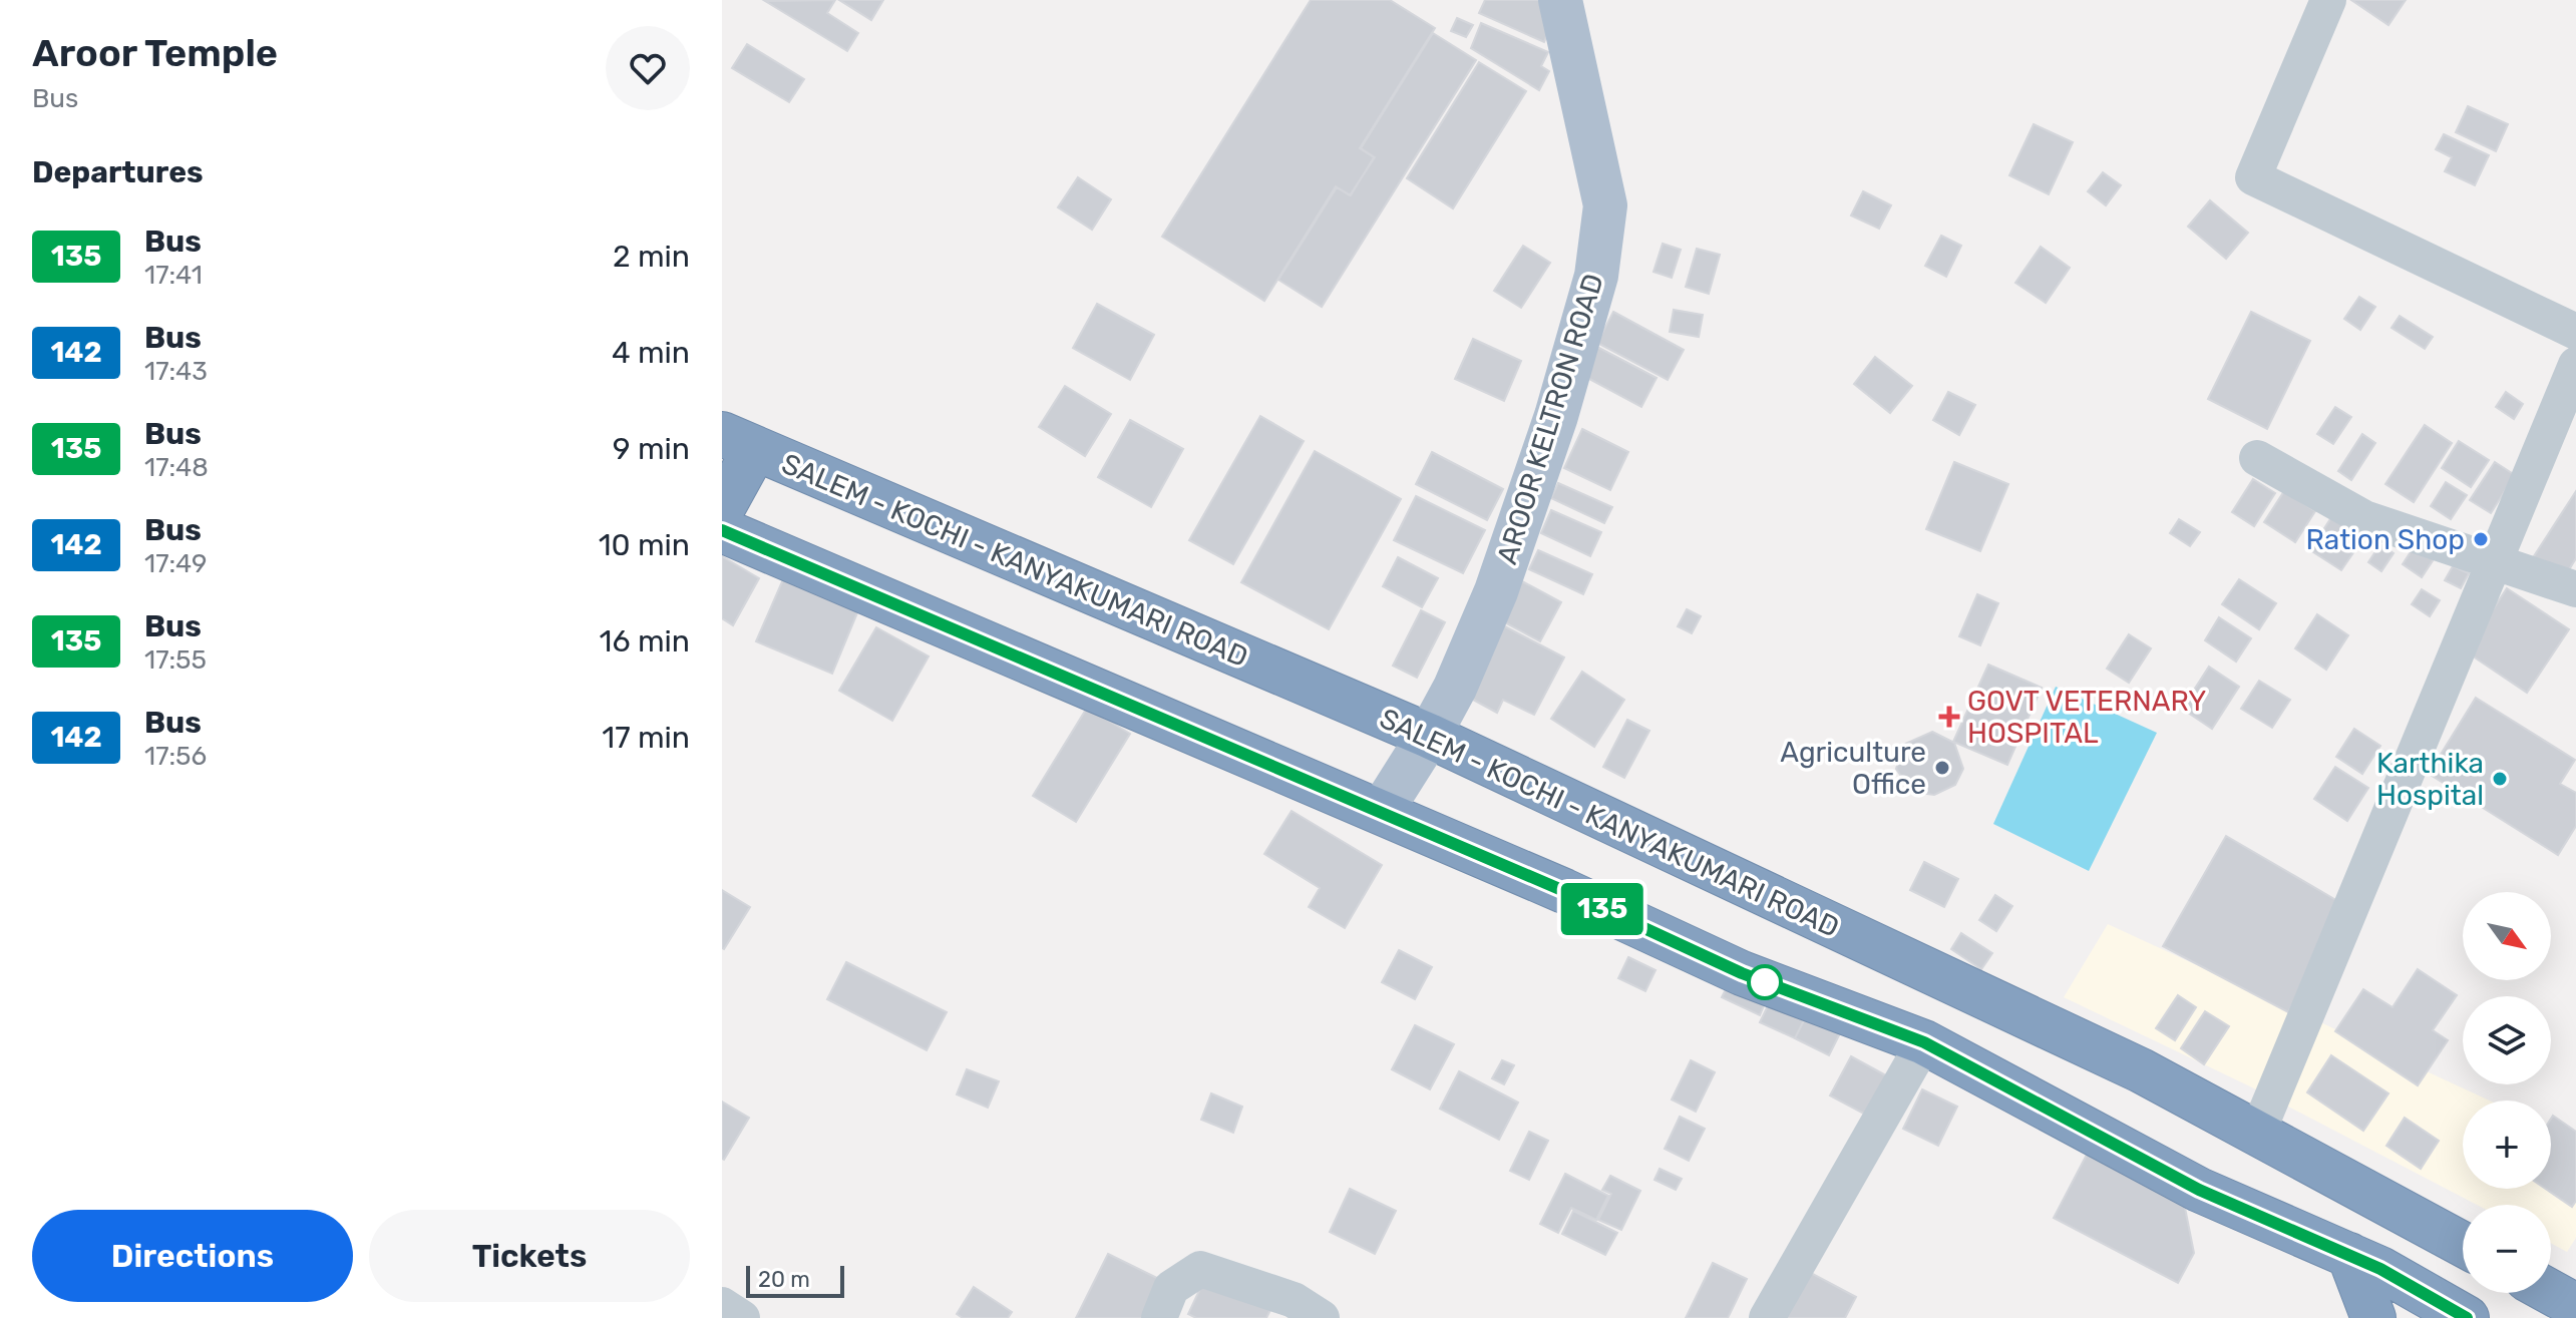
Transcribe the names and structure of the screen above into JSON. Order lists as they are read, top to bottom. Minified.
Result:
{"streets":{"highway":["SALEM - KOCHI - KANYAKUMARI ROAD"],"main road":["AROOR KELTRON ROAD"]},"crossings":[["AROOR KELTRON ROAD","SALEM - KOCHI - KANYAKUMARI ROAD"]],"places":{"other":["Ration Shop","Agriculture Office","Karthika Hospital"],"health":["GOVT VETERNARY HOSPITAL"]},"lines":["bus line 135"],"scale_bar":"20 m","north":"bottom right","page":{"heading":[["Aroor Temple","Bus"],"Departures"],"on_map":"135","list":[{"mark":"135","name":"Bus","note":"17:41","value":"2 min"},{"mark":"142","name":"Bus","note":"17:43","value":"4 min"},{"mark":"135","name":"Bus","note":"17:48","value":"9 min"},{"mark":"142","name":"Bus","note":"17:49","value":"10 min"},{"mark":"135","name":"Bus","note":"17:55","value":"16 min"},{"mark":"142","name":"Bus","note":"17:56","value":"17 min"}],"map_buttons":["+","−"],"buttons":["Directions","Tickets"],"scale":"20 m"}}
